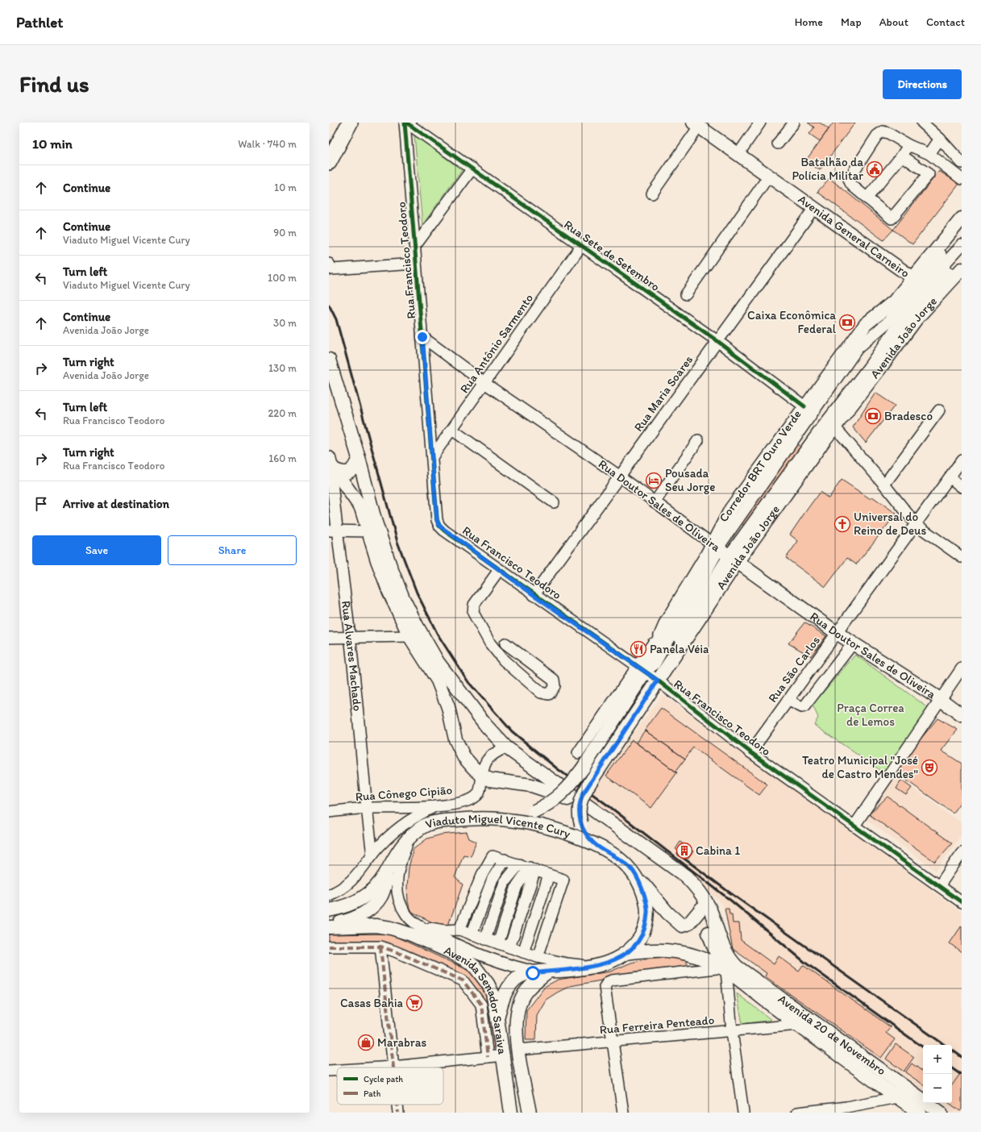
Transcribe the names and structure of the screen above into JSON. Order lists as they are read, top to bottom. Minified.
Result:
{"streets":{"main road":["Avenida General Carneiro","Avenida João Jorge","Rua Doutor Sales de Oliveira","Viaduto Miguel Vicente Cury","Avenida Senador Saraiva","Avenida 20 de Novembro"],"street":["Rua Sete de Setembro","Rua Francisco Teodoro","Rua Antônio Sarmento","Rua Maria Soares","Corredor BRT Ouro Verde","Rua Álvares Machado","Rua São Carlos","Rua Cônego Cipião","Rua Ferreira Penteado"]},"crossings":[["Avenida General Carneiro","Rua Maria Soares"],["Avenida General Carneiro","Corredor BRT Ouro Verde"],["Rua Sete de Setembro","Rua Francisco Teodoro"],["Rua Sete de Setembro","Rua Antônio Sarmento"],["Rua Sete de Setembro","Rua Maria Soares"],["Rua Francisco Teodoro","Avenida João Jorge"],["Rua Francisco Teodoro","Rua Antônio Sarmento"],["Rua Francisco Teodoro","Rua Maria Soares"],["Rua Francisco Teodoro","Corredor BRT Ouro Verde"],["Rua Francisco Teodoro","Rua Doutor Sales de Oliveira"],["Rua Francisco Teodoro","Rua São Carlos"],["Avenida João Jorge","Rua Doutor Sales de Oliveira"],["Avenida João Jorge","Viaduto Miguel Vicente Cury"],["Rua Antônio Sarmento","Rua Doutor Sales de Oliveira"],["Rua Maria Soares","Rua Doutor Sales de Oliveira"],["Corredor BRT Ouro Verde","Rua Doutor Sales de Oliveira"],["Rua Doutor Sales de Oliveira","Rua São Carlos"],["Rua Álvares Machado","Rua Cônego Cipião"],["Rua Cônego Cipião","Avenida 20 de Novembro"],["Viaduto Miguel Vicente Cury","Avenida Senador Saraiva"],["Avenida Senador Saraiva","Rua Ferreira Penteado"],["Rua Ferreira Penteado","Avenida 20 de Novembro"]],"parks":["Praça Correa de Lemos"],"places":{"public building":["Batalhão da Polícia Militar"],"bank":["Caixa Econômica Federal","Bradesco"],"hotel":["Pousada Seu Jorge"],"church":["Universal do Reino de Deus"],"restaurant":["Panela Véia"],"theatre":["Teatro Municipal \"José de Castro Mendes\""],"building":["Cabina 1"],"supermarket":["Casas Bahia"],"shop":["Marabras"]},"legend":["Cycle path","Path"],"page":{"header":"Pathlet","nav":["Home","Map","About","Contact"],"buttons":["Directions",["Save","Share"]],"title":"Find us","heading":["10 min","Walk · 740 m"],"list":[["Continue","10 m"],["Continue","Viaduto Miguel Vicente Cury","90 m"],["Turn left","Viaduto Miguel Vicente Cury","100 m"],["Continue","Avenida João Jorge","30 m"],["Turn right","Avenida João Jorge","130 m"],["Turn left","Rua Francisco Teodoro","220 m"],["Turn right","Rua Francisco Teodoro","160 m"],"Arrive at destination"],"map_buttons":["+","−"]}}
